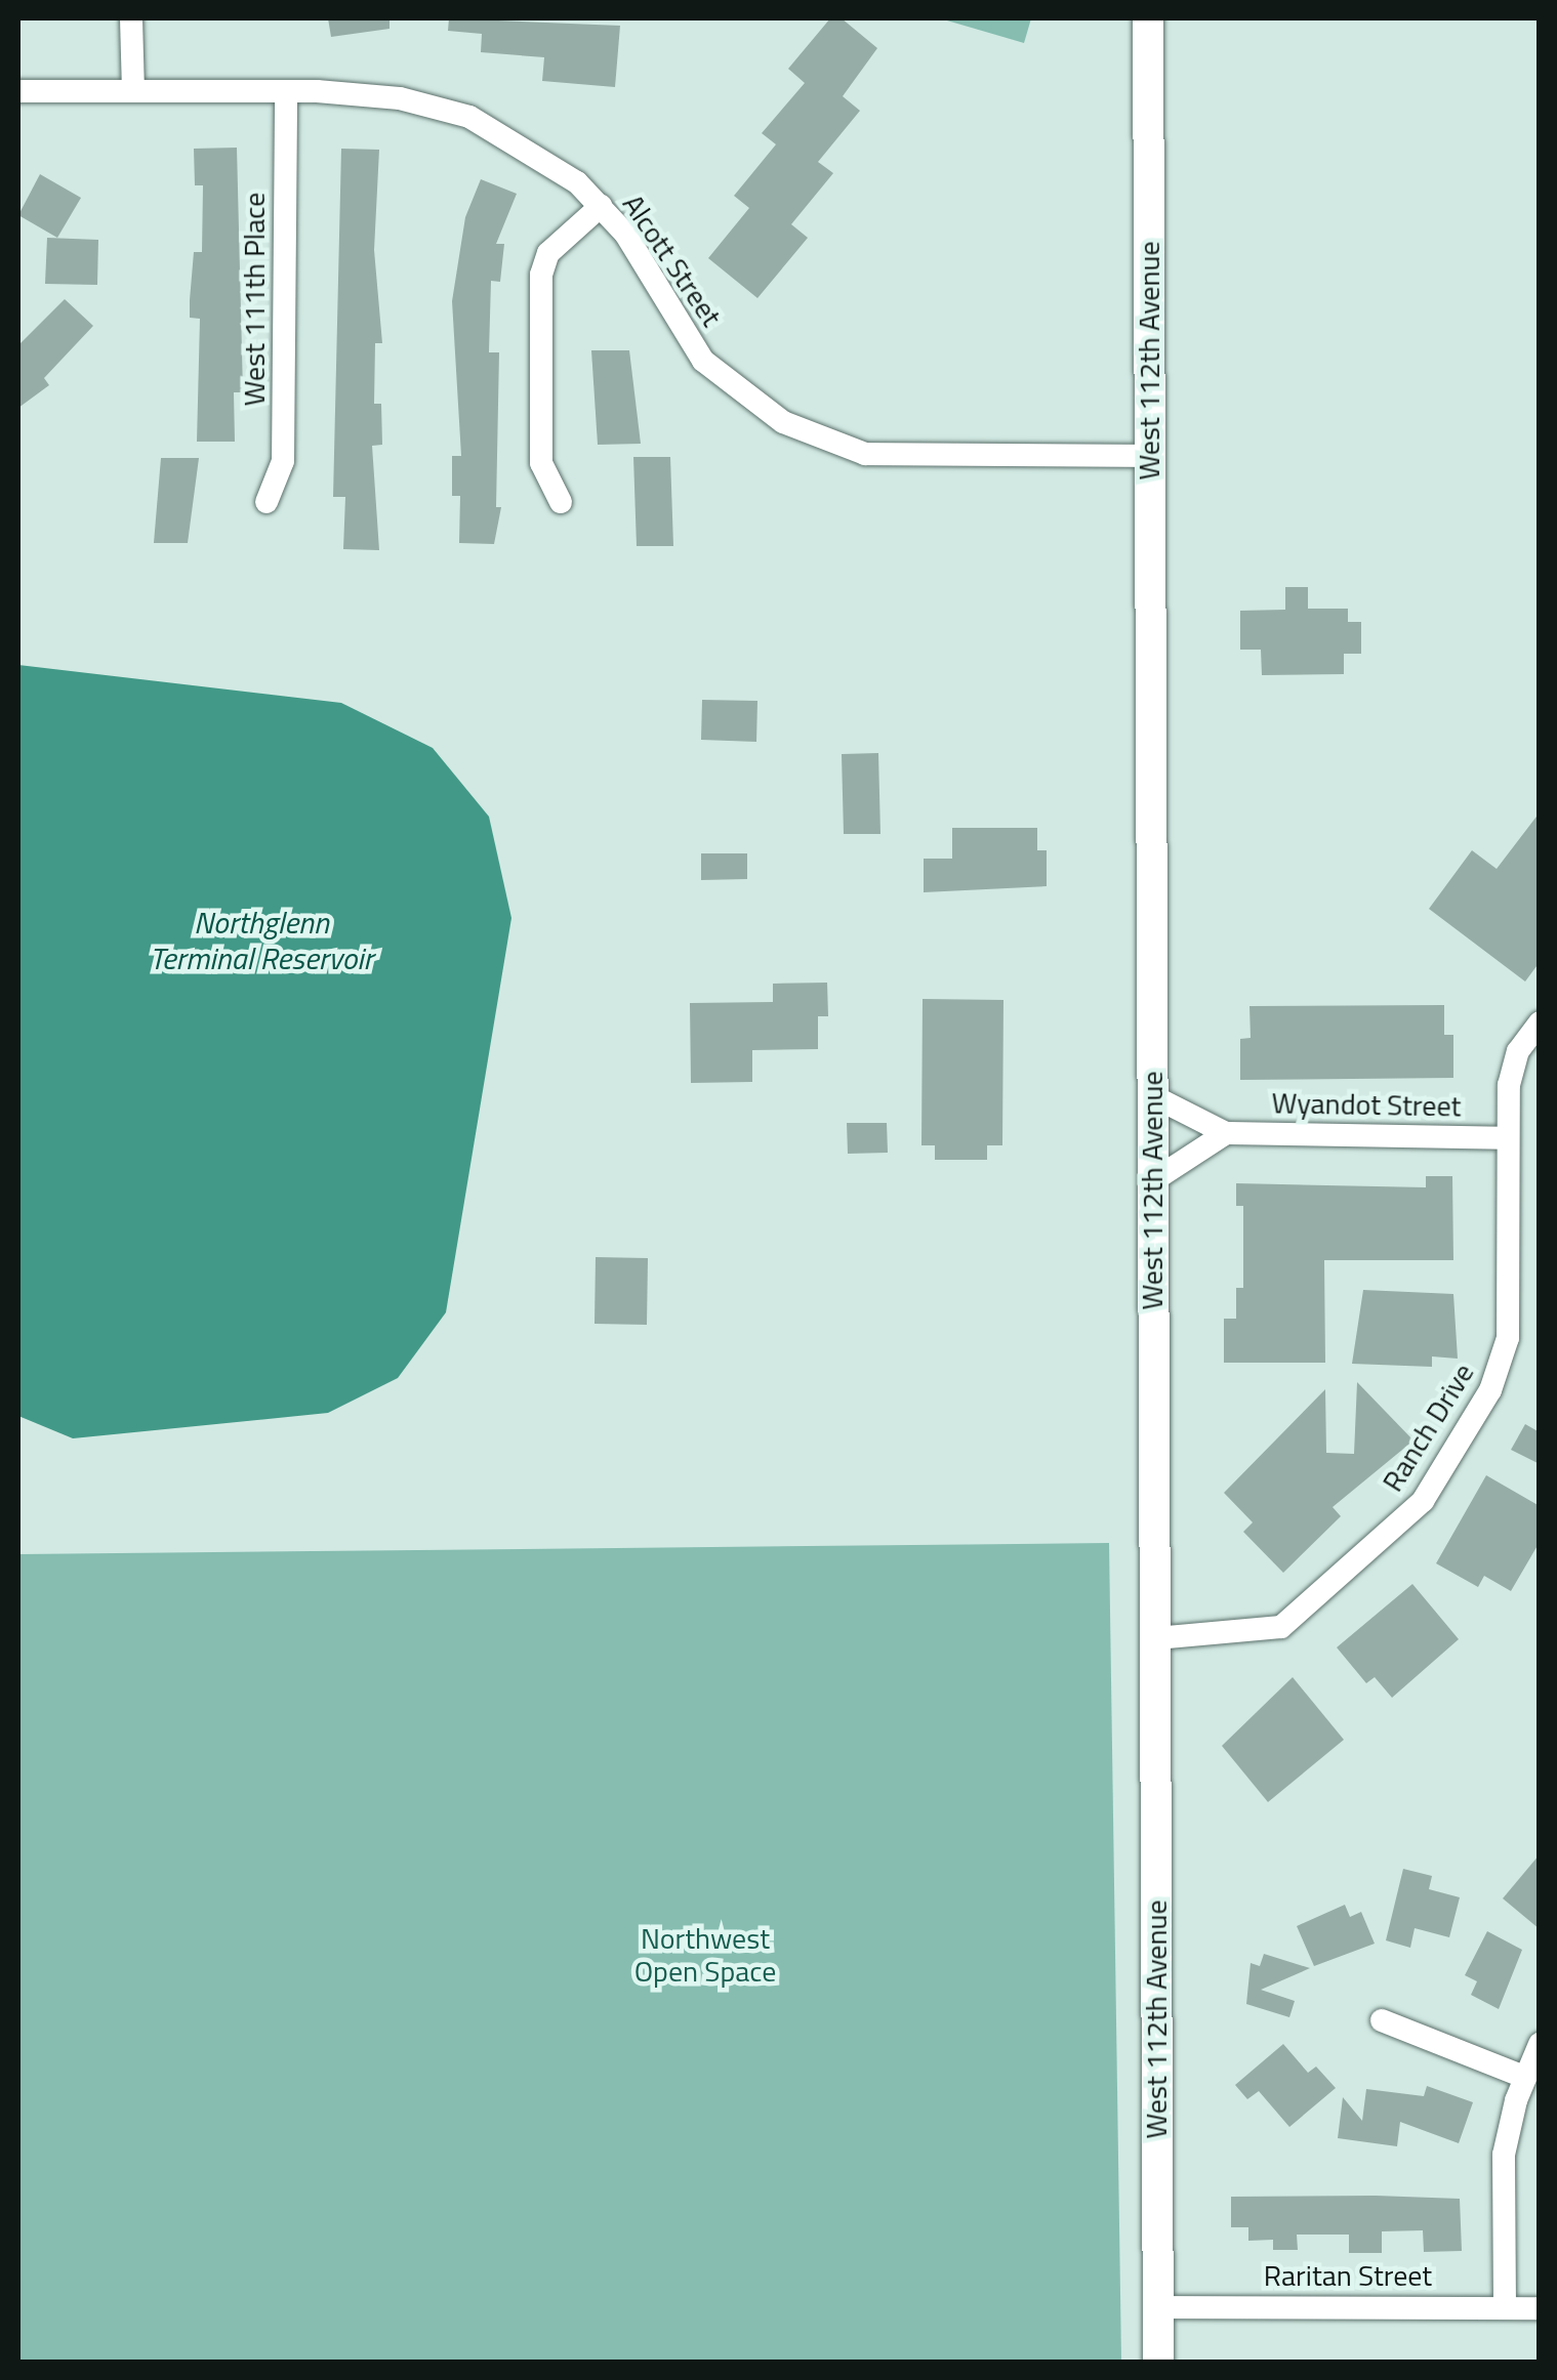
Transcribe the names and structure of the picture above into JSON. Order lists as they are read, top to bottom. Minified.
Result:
{"streets":{"main road":["West 112th Avenue"],"street":["Alcott Street","West 111th Place","Wyandot Street","Ranch Drive","Raritan Street"]},"crossings":[["Alcott Street","West 111th Place"],["Alcott Street","West 112th Avenue"],["West 112th Avenue","Wyandot Street"],["West 112th Avenue","Ranch Drive"],["West 112th Avenue","Raritan Street"],["Wyandot Street","Ranch Drive"]],"water":["Northglenn Terminal Reservoir"],"parks":["Northwest Open Space"]}
